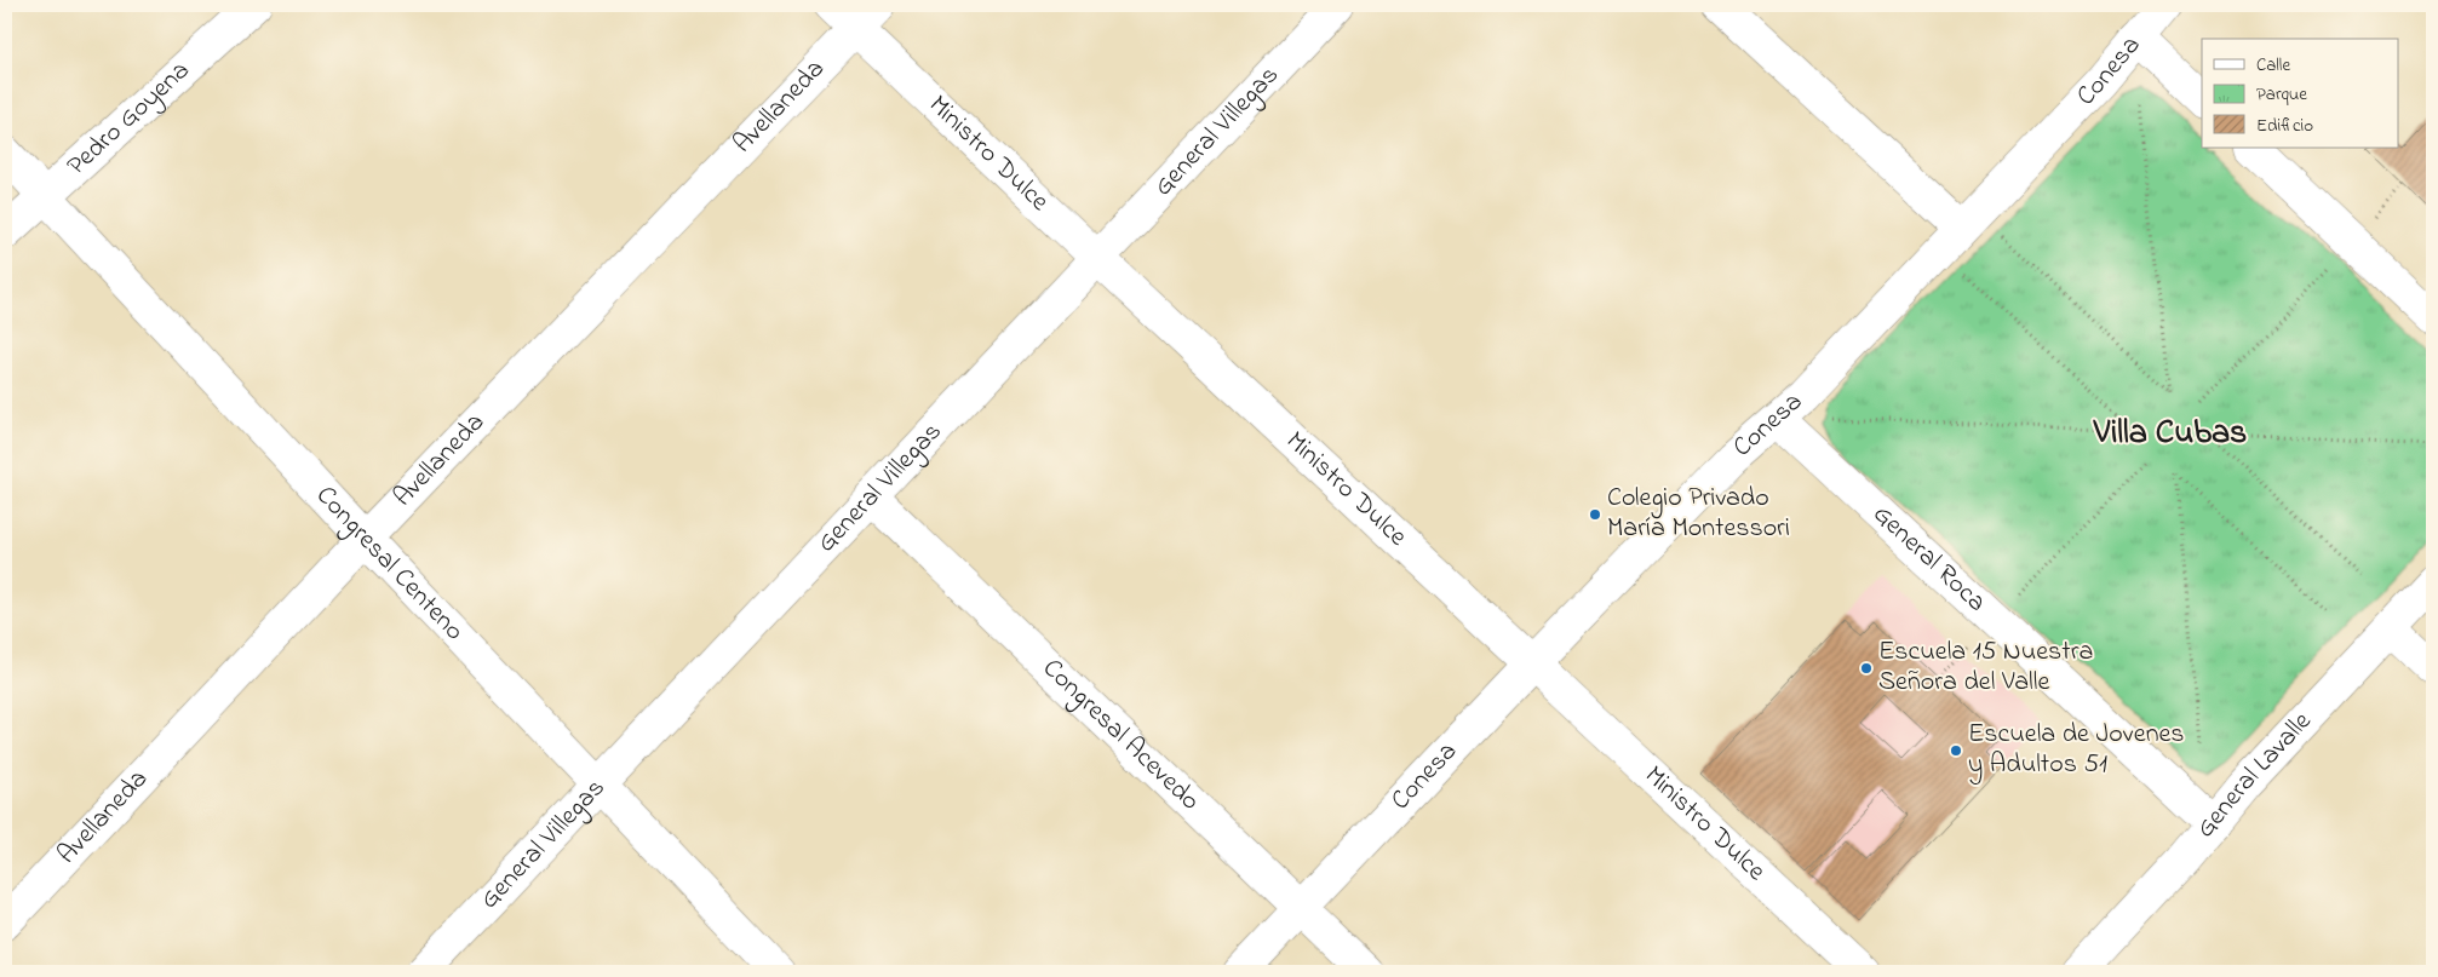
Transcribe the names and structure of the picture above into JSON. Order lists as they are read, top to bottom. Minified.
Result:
{"streets":{"street":["Conesa","Avellaneda","Pedro Goyena","General Villegas","Ministro Dulce","General Roca","Congresal Centeno","Congresal Acevedo","General Lavalle"]},"crossings":[["Conesa","Ministro Dulce"],["Conesa","General Roca"],["Conesa","Congresal Acevedo"],["Avellaneda","Ministro Dulce"],["Avellaneda","Congresal Centeno"],["Pedro Goyena","Congresal Centeno"],["General Villegas","Ministro Dulce"],["General Villegas","Congresal Centeno"],["General Villegas","Congresal Acevedo"],["General Roca","General Lavalle"]],"districts":["Villa Cubas"],"places":["Colegio Privado María Montessori","Escuela 15 Nuestra Señora del Valle","Escuela de Jovenes y Adultos 51"],"legend":["Calle","Parque","Edificio"]}
